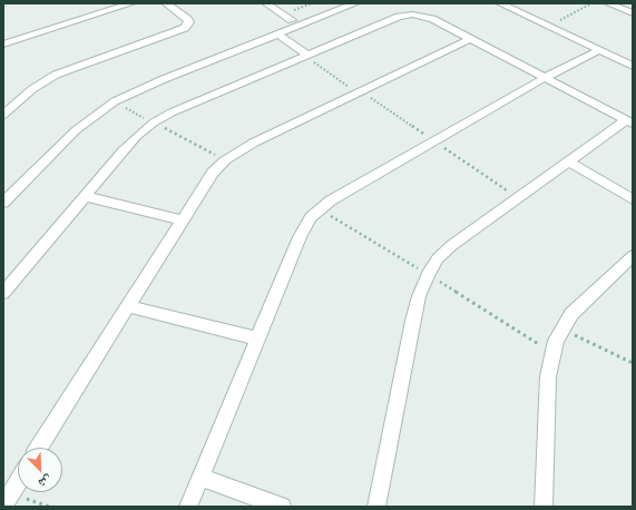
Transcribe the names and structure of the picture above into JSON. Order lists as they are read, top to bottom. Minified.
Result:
{"north":"bottom right"}
